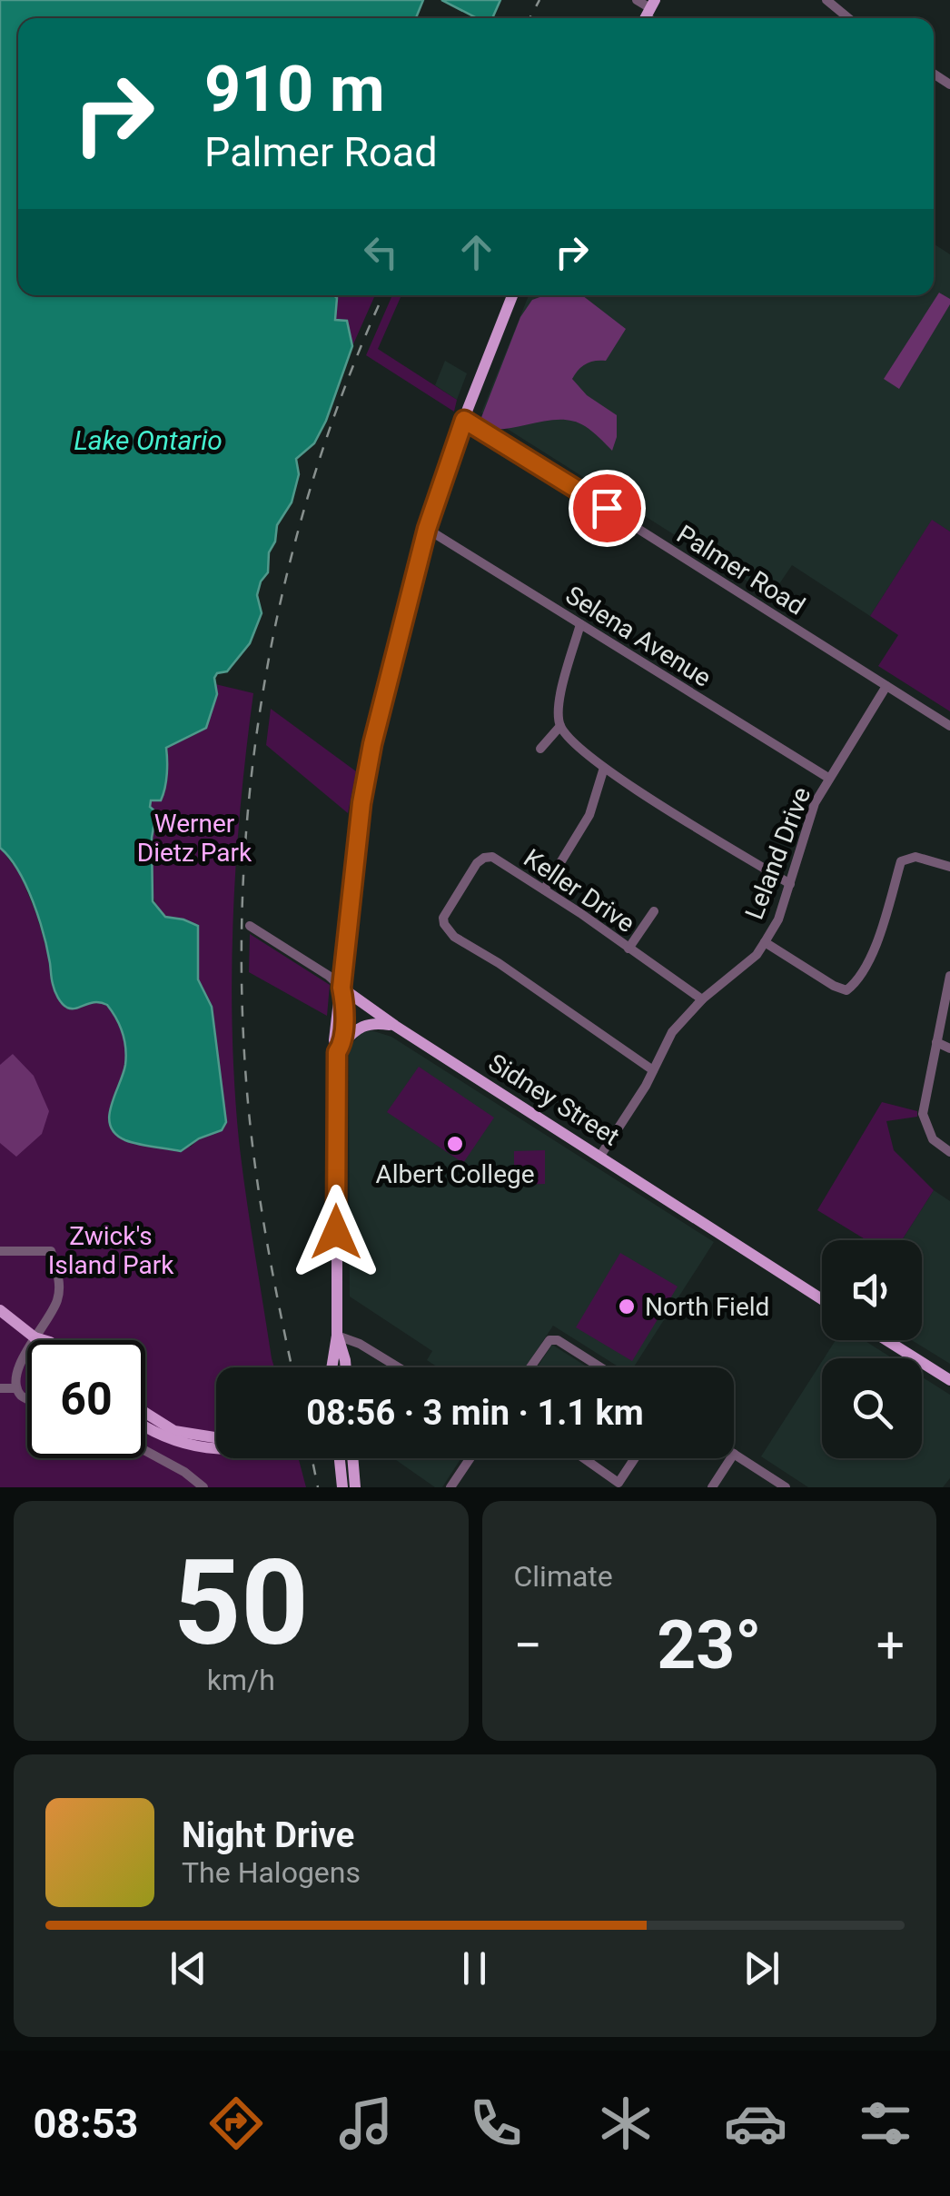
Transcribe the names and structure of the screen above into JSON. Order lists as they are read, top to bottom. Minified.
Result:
{"streets":{"main road":["Sidney Street"],"street":["Palmer Road","Selena Avenue","Leland Drive","Keller Drive"]},"crossings":[["Palmer Road","Leland Drive"],["Selena Avenue","Leland Drive"],["Leland Drive","Keller Drive"],["Leland Drive","Sidney Street"]],"water":["Lake Ontario"],"parks":["Werner Dietz Park","Zwick's Island Park"],"places":["Albert College","North Field"],"page":{"turn":["910 m","Palmer Road"],"limit":"60","trip":"08:56 · 3 min · 1.1 km","tile":[["50","km/h"],"Climate"],"heat":["−","23°","+"],"song":["Night Drive","The Halogens"],"tabs":"08:53"}}
